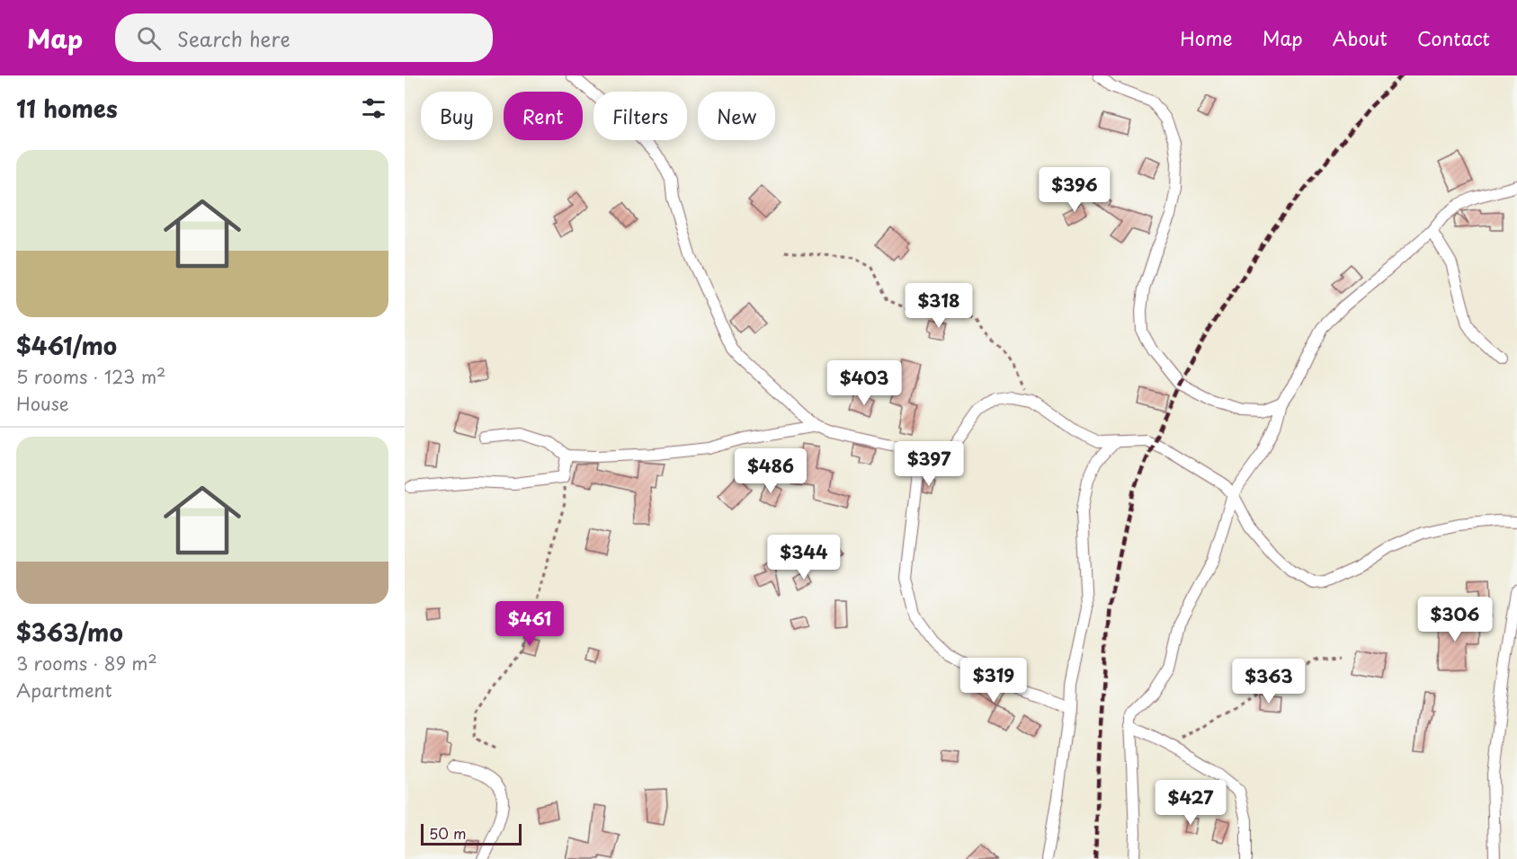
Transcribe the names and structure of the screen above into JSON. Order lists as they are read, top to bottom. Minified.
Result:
{"scale_bar":"50 m","page":{"header":"Map","search":"Search here","nav":["Home","Map","About","Contact"],"heading":"11 homes","chip":["Buy","Rent","Filters","New"],"list":[{"name":"$461/mo","note":"5 rooms · 123 m² · House"},{"name":"$363/mo","note":"3 rooms · 89 m² · Apartment"}],"price":["$396","$318","$403","$397","$486","$344","$306","$461","$319","$363","$427"],"scale":"50 m"}}
